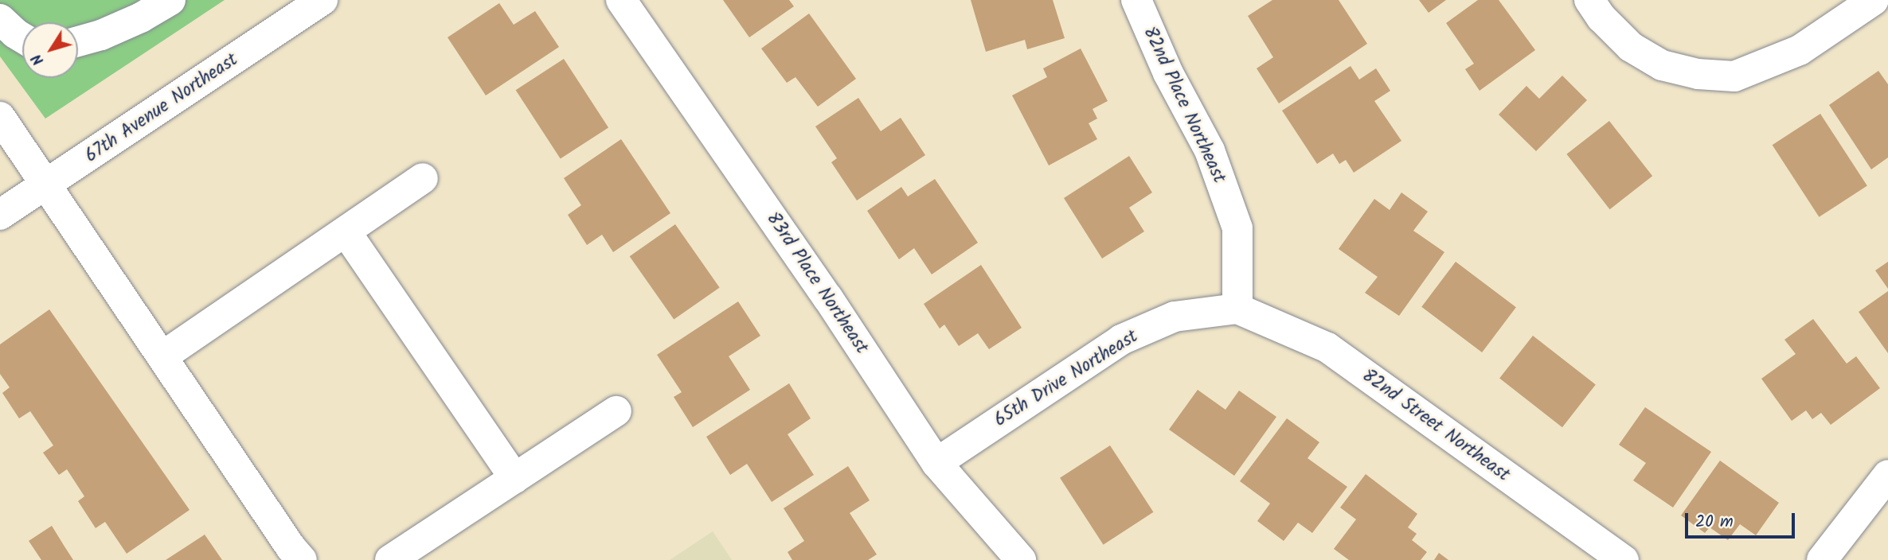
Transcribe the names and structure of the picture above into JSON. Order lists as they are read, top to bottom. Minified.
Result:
{"streets":{"street":["82nd Place Northeast","67th Avenue Northeast","83rd Place Northeast","65th Drive Northeast","82nd Street Northeast"]},"crossings":[["82nd Place Northeast","65th Drive Northeast"],["82nd Place Northeast","82nd Street Northeast"],["83rd Place Northeast","65th Drive Northeast"],["65th Drive Northeast","82nd Street Northeast"]],"scale_bar":"20 m","north":"bottom left"}
